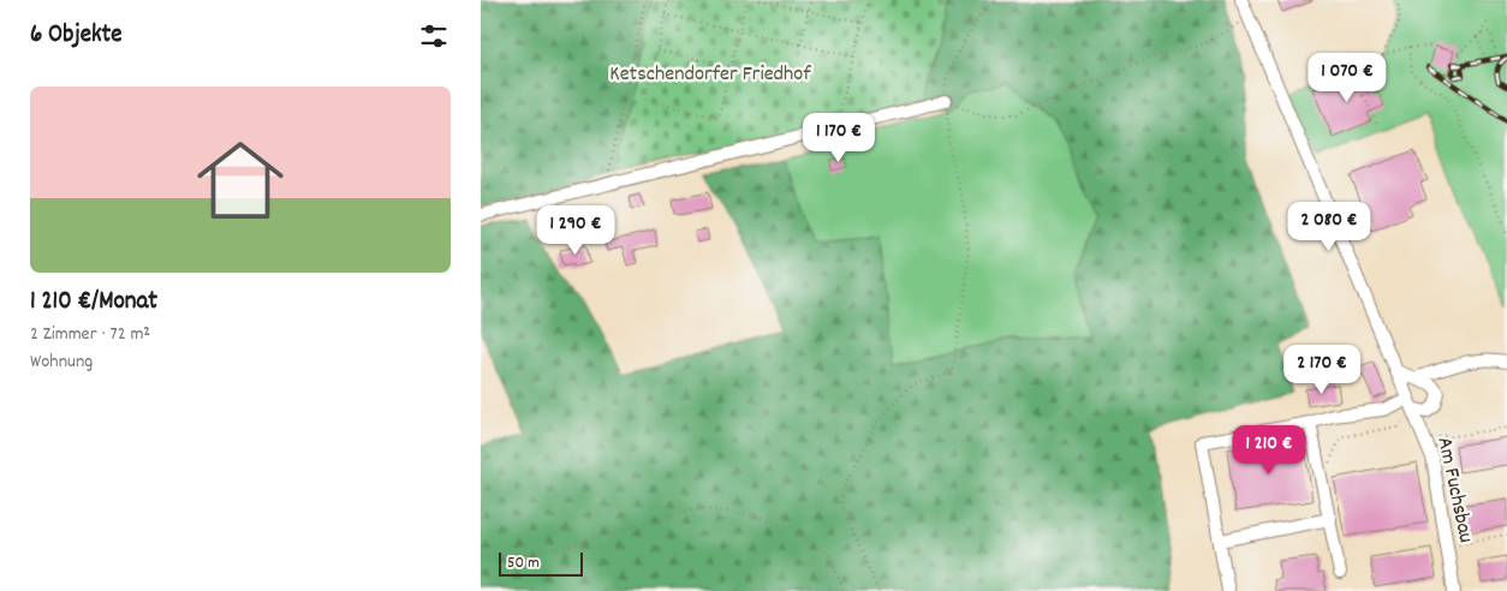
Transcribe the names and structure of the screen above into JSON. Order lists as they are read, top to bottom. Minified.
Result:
{"streets":{"street":["Am Fuchsbau"]},"parks":["Ketschendorfer Friedhof"],"scale_bar":"50 m","page":{"heading":"6 Objekte","price":["1 070 €","1 170 €","2 080 €","1 290 €","2 170 €","1 210 €"],"list":[{"name":"1 210 €/Monat","note":"2 Zimmer · 72 m² · Wohnung"}],"scale":"50 m"}}
